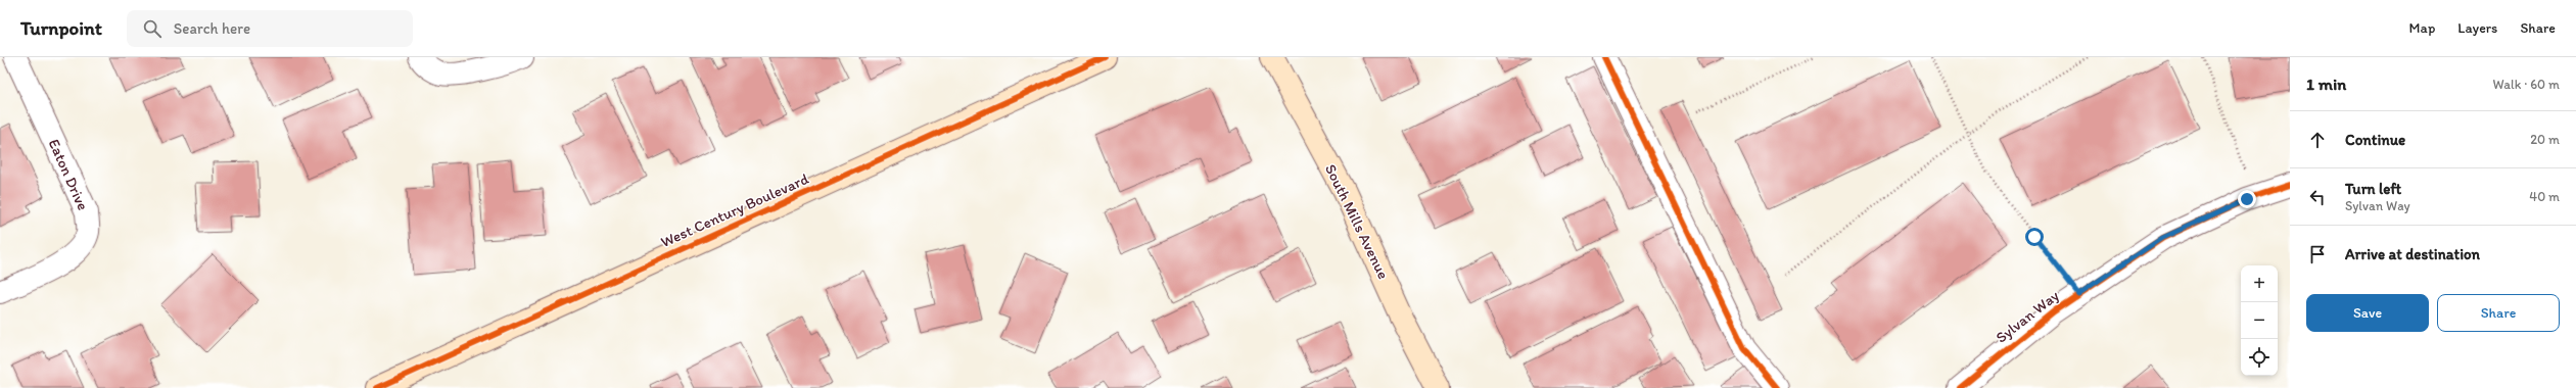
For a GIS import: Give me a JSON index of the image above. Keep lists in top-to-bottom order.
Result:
{
  "streets": {
    "street": [
      "Eaton Drive",
      "West Century Boulevard",
      "South Mills Avenue",
      "Sylvan Way"
    ]
  },
  "page": {
    "header": "Turnpoint",
    "search": "Search here",
    "nav": ["Map", "Layers", "Share"],
    "heading": ["1 min", "Walk · 60 m"],
    "list": [
      ["Continue", "20 m"],
      ["Turn left", "Sylvan Way", "40 m"],
      "Arrive at destination"
    ],
    "map_buttons": ["+", "−"],
    "buttons": ["Save", "Share"]
  }
}
